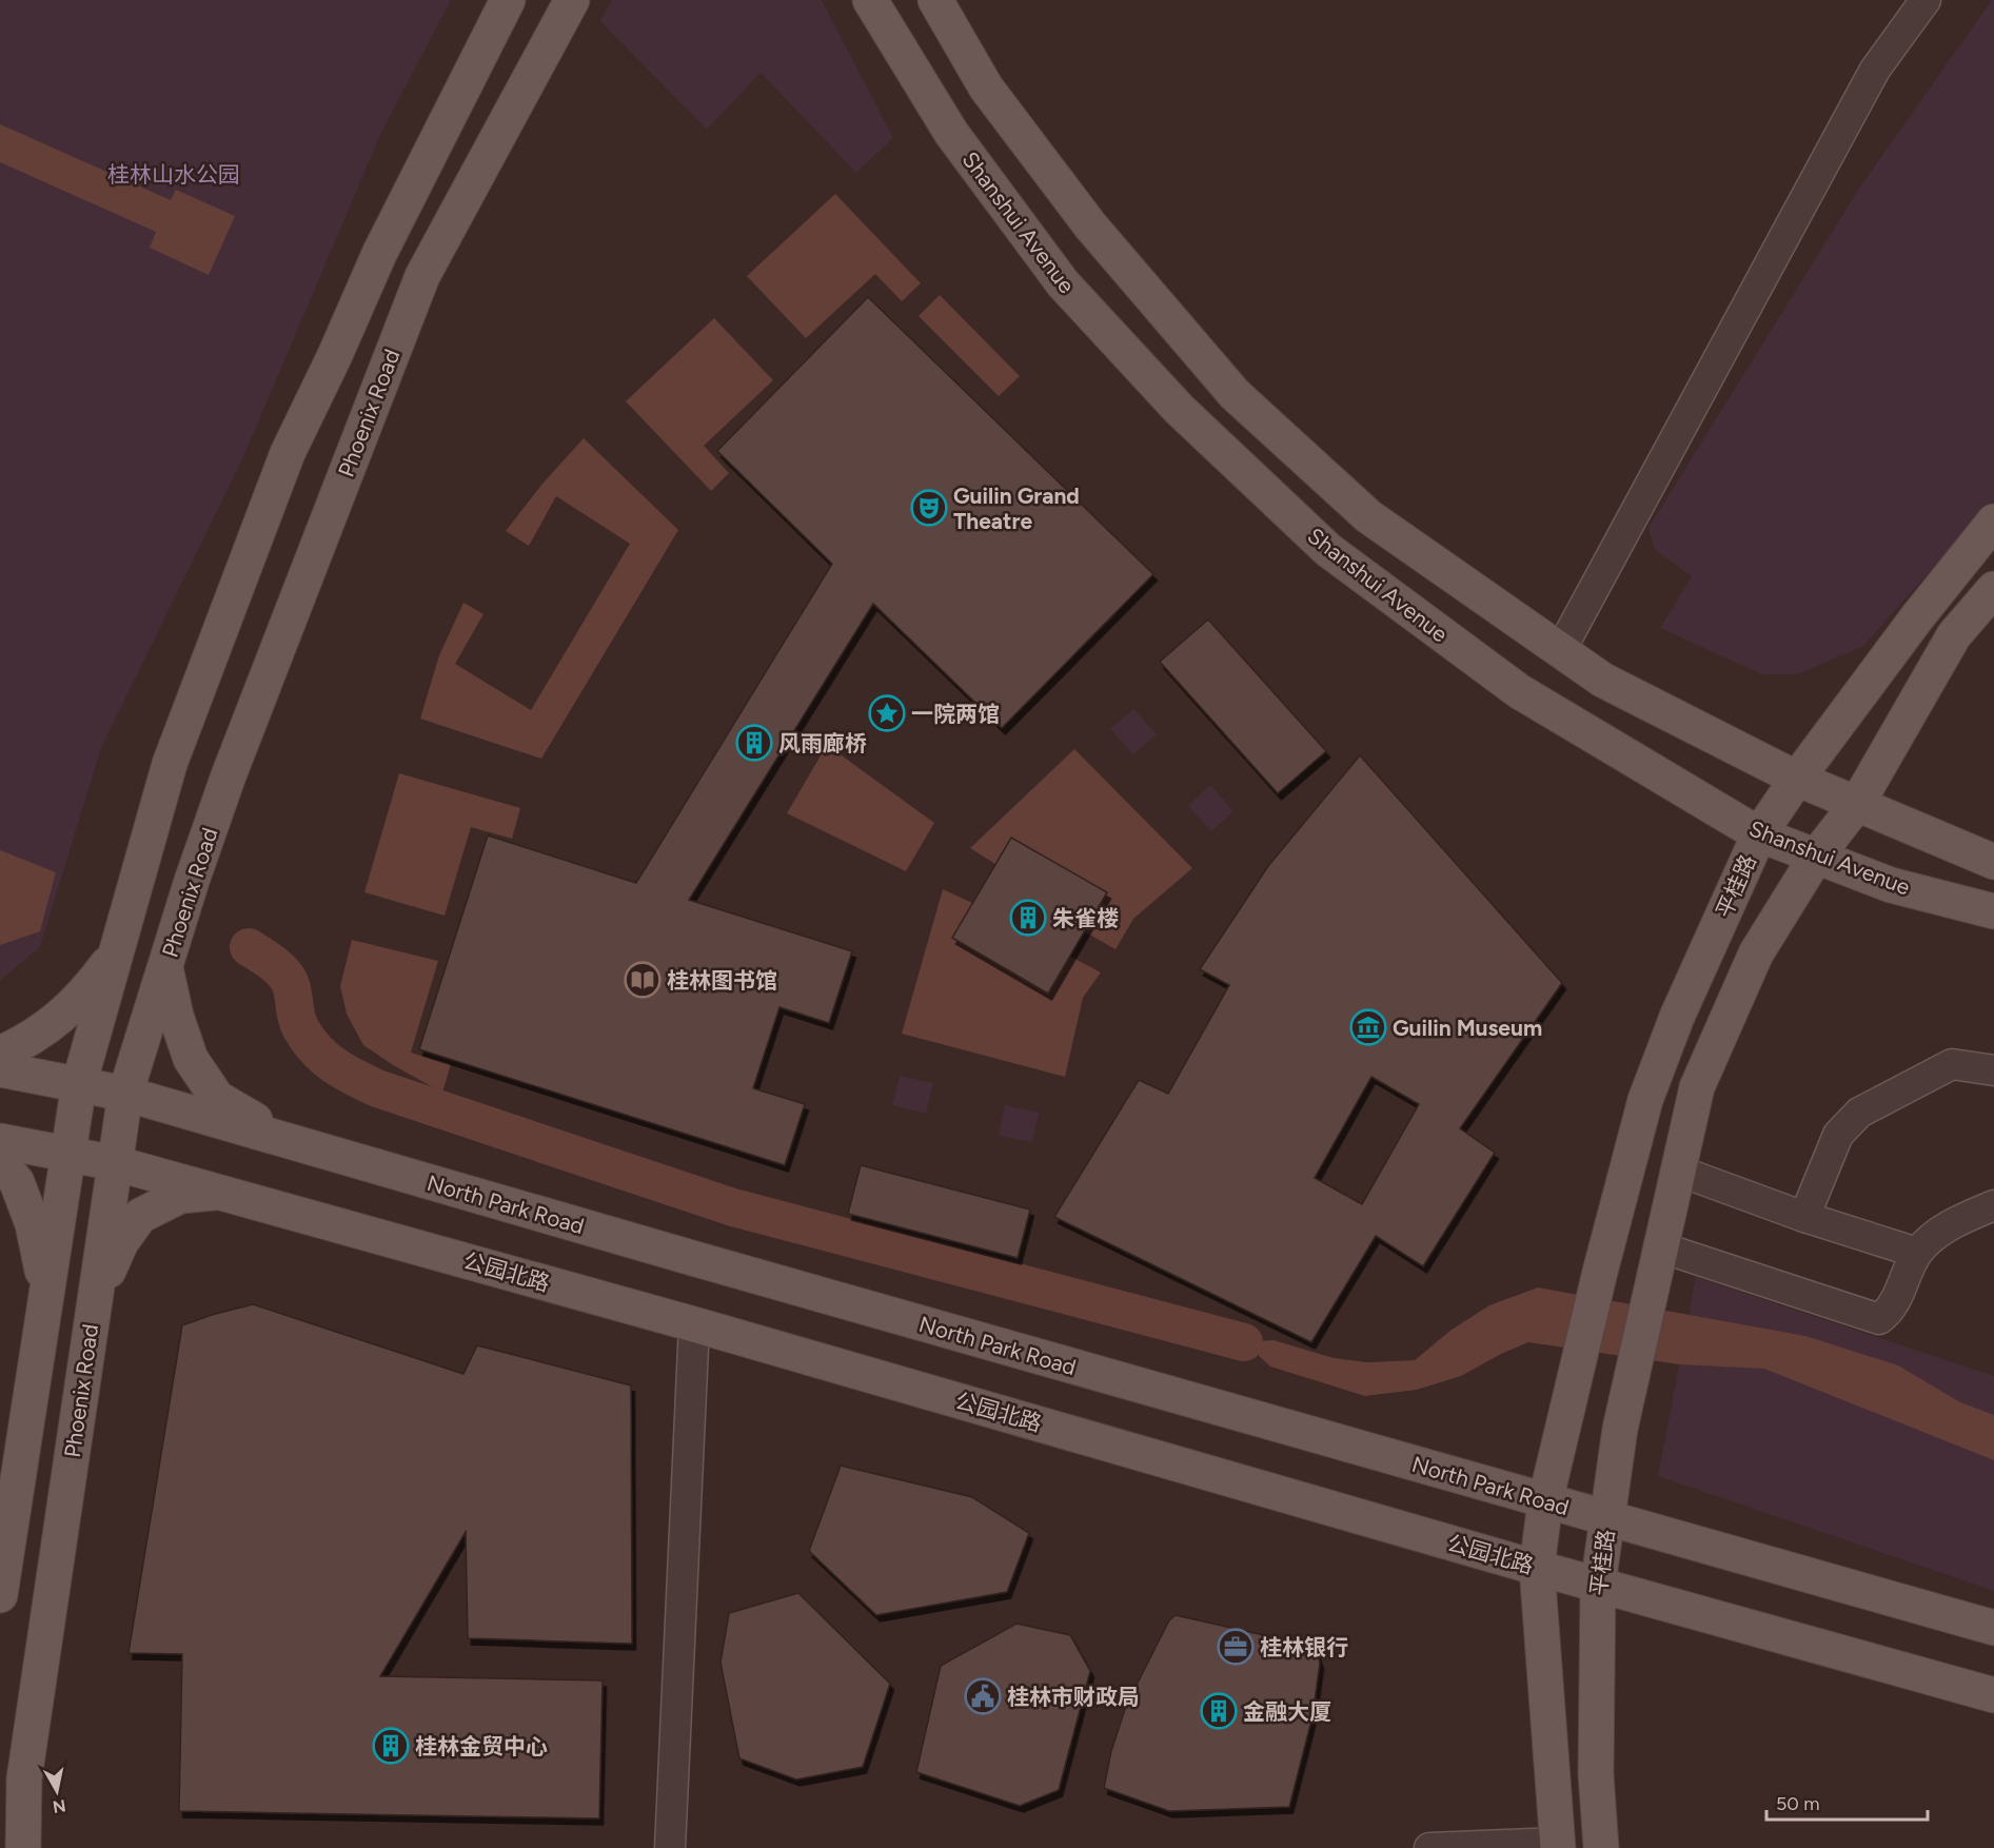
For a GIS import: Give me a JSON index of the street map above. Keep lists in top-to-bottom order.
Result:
{
  "streets": {
    "main road": [
      "Shanshui Avenue",
      "Phoenix Road",
      "平桂路",
      "North Park Road",
      "公园北路"
    ]
  },
  "crossings": [
    ["Shanshui Avenue", "平桂路"],
    ["Phoenix Road", "North Park Road"],
    ["Phoenix Road", "公园北路"],
    ["平桂路", "North Park Road"],
    ["平桂路", "公园北路"]
  ],
  "parks": ["桂林山水公园"],
  "places": {
    "theatre": ["Guilin Grand Theatre"],
    "place": ["一院两馆"],
    "building": [
      "风雨廊桥",
      "朱雀楼",
      "金融大厦",
      "桂林金贸中心"
    ],
    "library": ["桂林图书馆"],
    "museum": ["Guilin Museum"],
    "office": ["桂林银行"],
    "public building": ["桂林市财政局"]
  },
  "scale_bar": "50 m",
  "north": "bottom"
}
